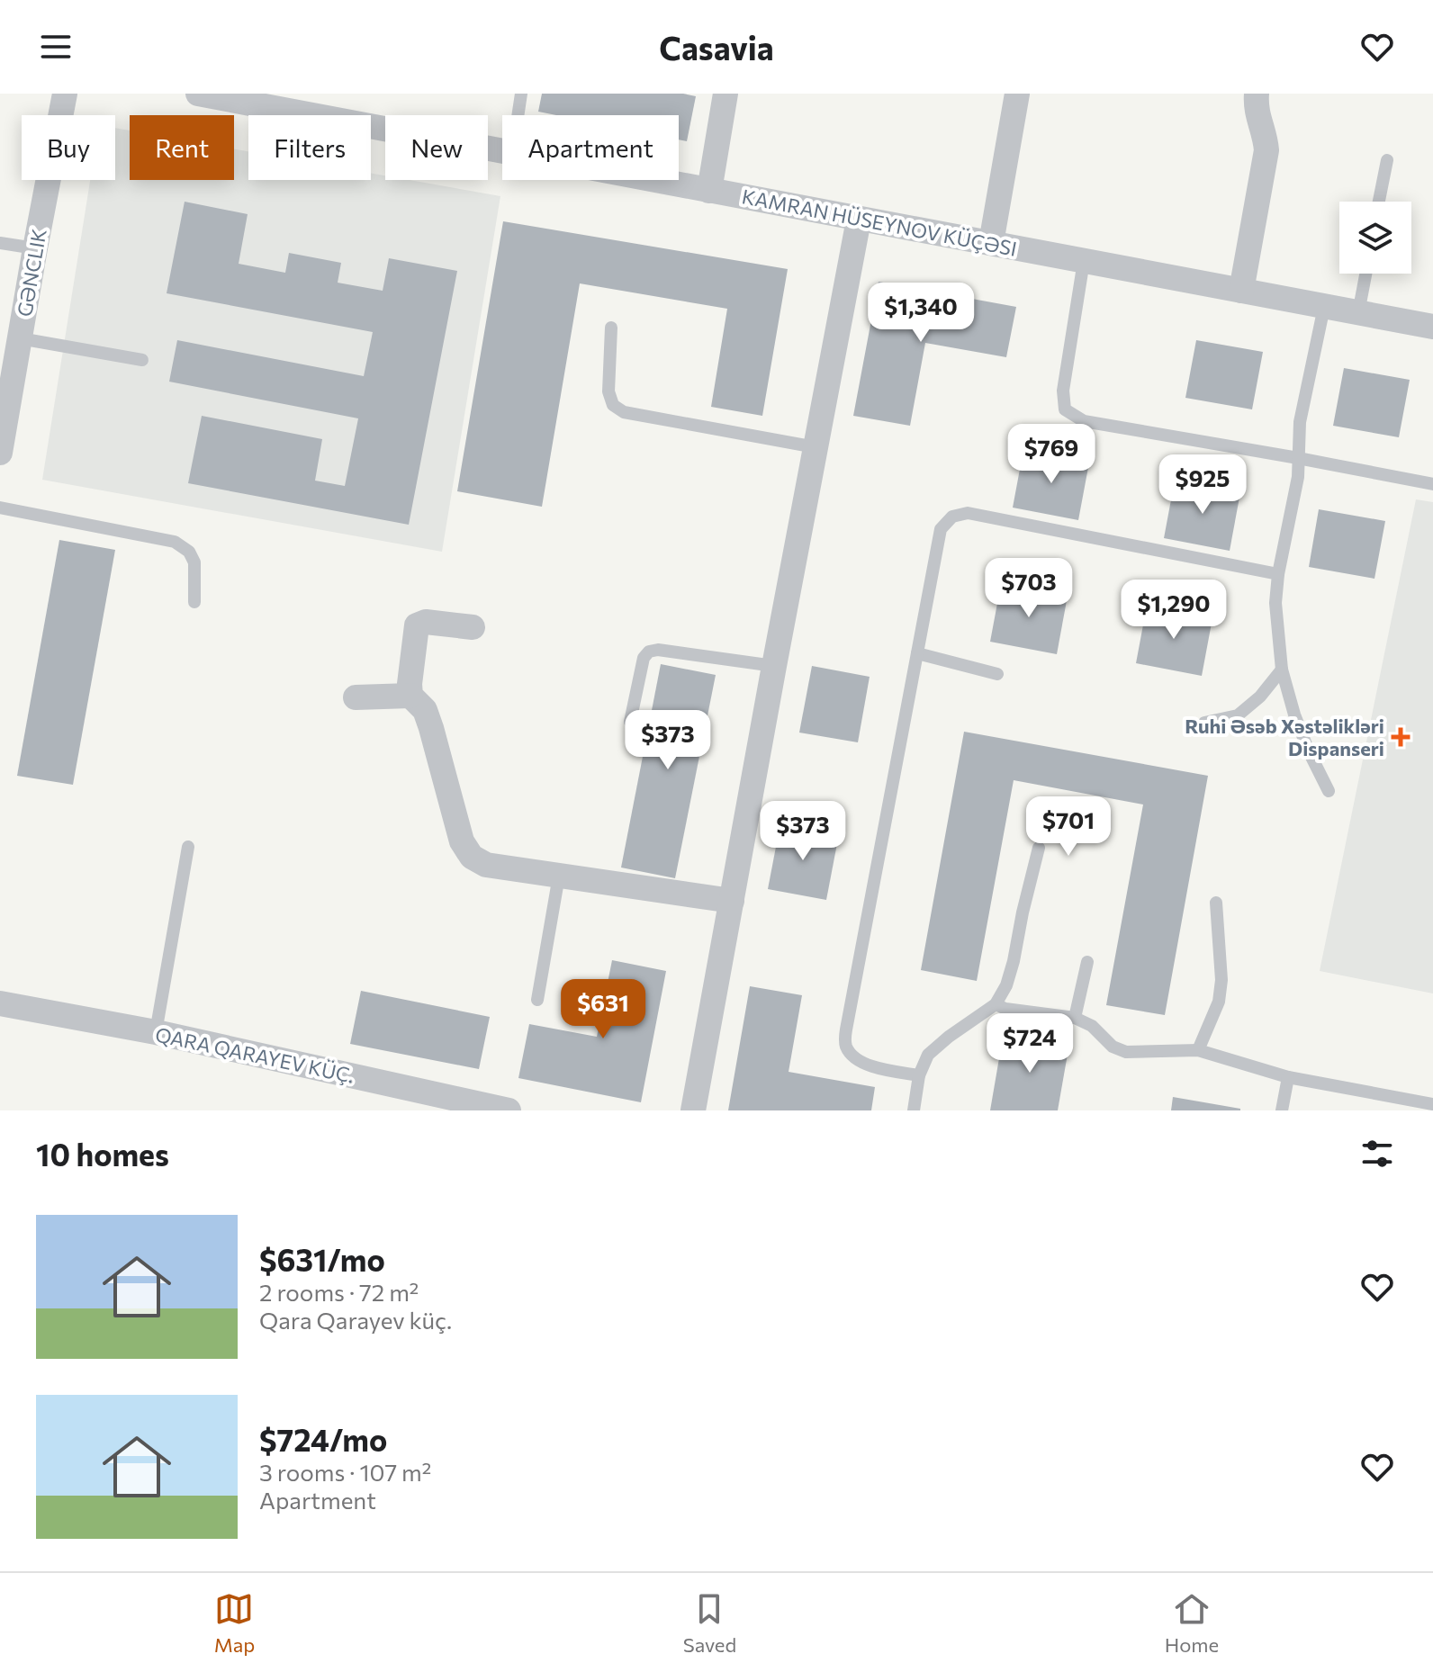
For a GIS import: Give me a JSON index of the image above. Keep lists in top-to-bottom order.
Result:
{
  "streets": {
    "street": ["KAMRAN HÜSEYNOV KÜÇƏSI", "GƏNCLIK", "QARA QARAYEV KÜÇ."]
  },
  "places": {
    "health": ["Ruhi Əsəb Xəstəlikləri Dispanseri"]
  },
  "page": {
    "header": "Casavia",
    "chip": [
      "Buy",
      "Rent",
      "Filters",
      "New",
      "Apartment"
    ],
    "price": [
      "$1,340",
      "$769",
      "$925",
      "$703",
      "$1,290",
      "$373",
      "$701",
      "$373",
      "$631",
      "$724"
    ],
    "heading": "10 homes",
    "list": [
      {
        "name": "$631/mo",
        "note": "2 rooms · 72 m² · Qara Qarayev küç."
      },
      {
        "name": "$724/mo",
        "note": "3 rooms · 107 m² · Apartment"
      }
    ],
    "tabs": ["Map", "Saved", "Home"]
  }
}
